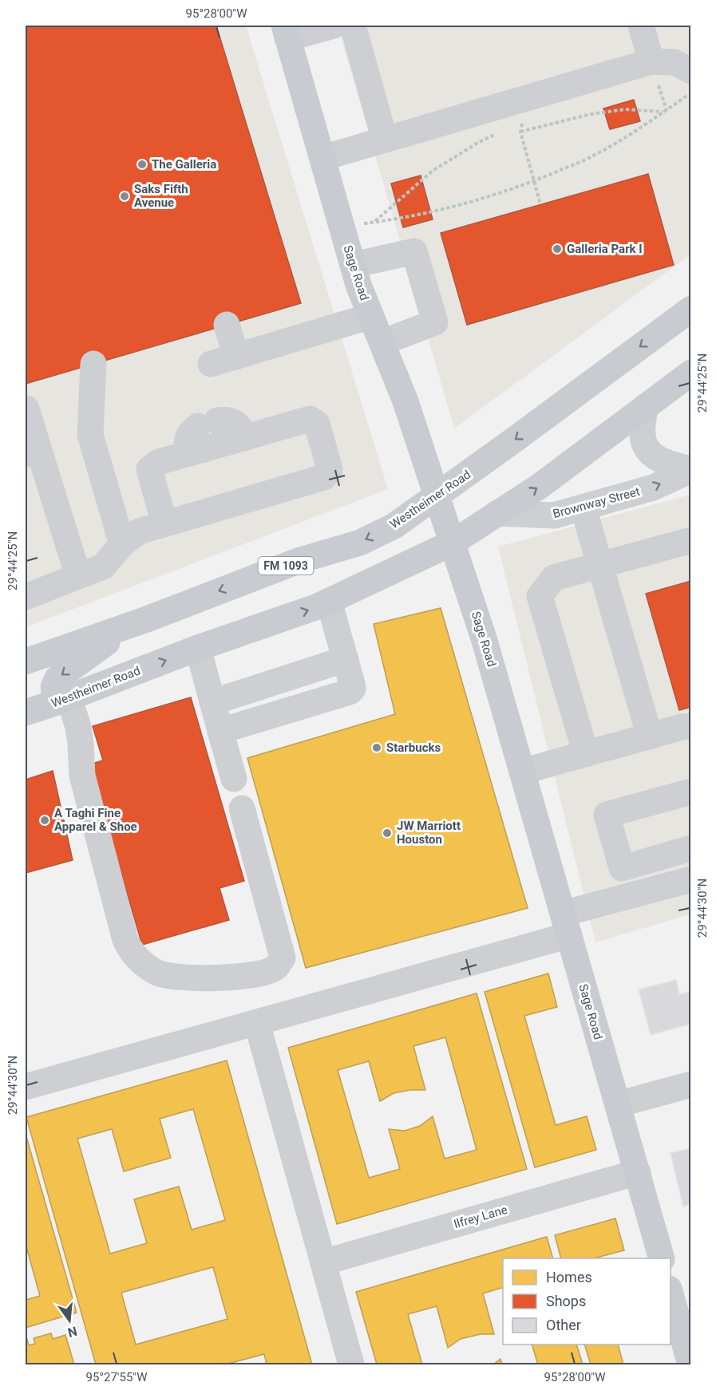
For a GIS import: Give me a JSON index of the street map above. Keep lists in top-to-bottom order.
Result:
{
  "streets": {
    "main road": ["Sage Road", "Westheimer Road", "FM 1093"],
    "street": ["Brownway Street", "Ilfrey Lane"]
  },
  "crossings": [
    ["Sage Road", "Westheimer Road"],
    ["Sage Road", "Ilfrey Lane"],
    ["Westheimer Road", "Brownway Street"]
  ],
  "places": [
    "The Galleria",
    "Saks Fifth Avenue",
    "Galleria Park I",
    "Starbucks",
    "A Taghi Fine Apparel & Shoe",
    "JW Marriott Houston"
  ],
  "legend": ["Homes", "Shops", "Other"],
  "north": "bottom",
  "coordinates": [
    "95°28'00\"W",
    "29°44'25\"N",
    "29°44'30\"N",
    "95°27'55\"W"
  ]
}
